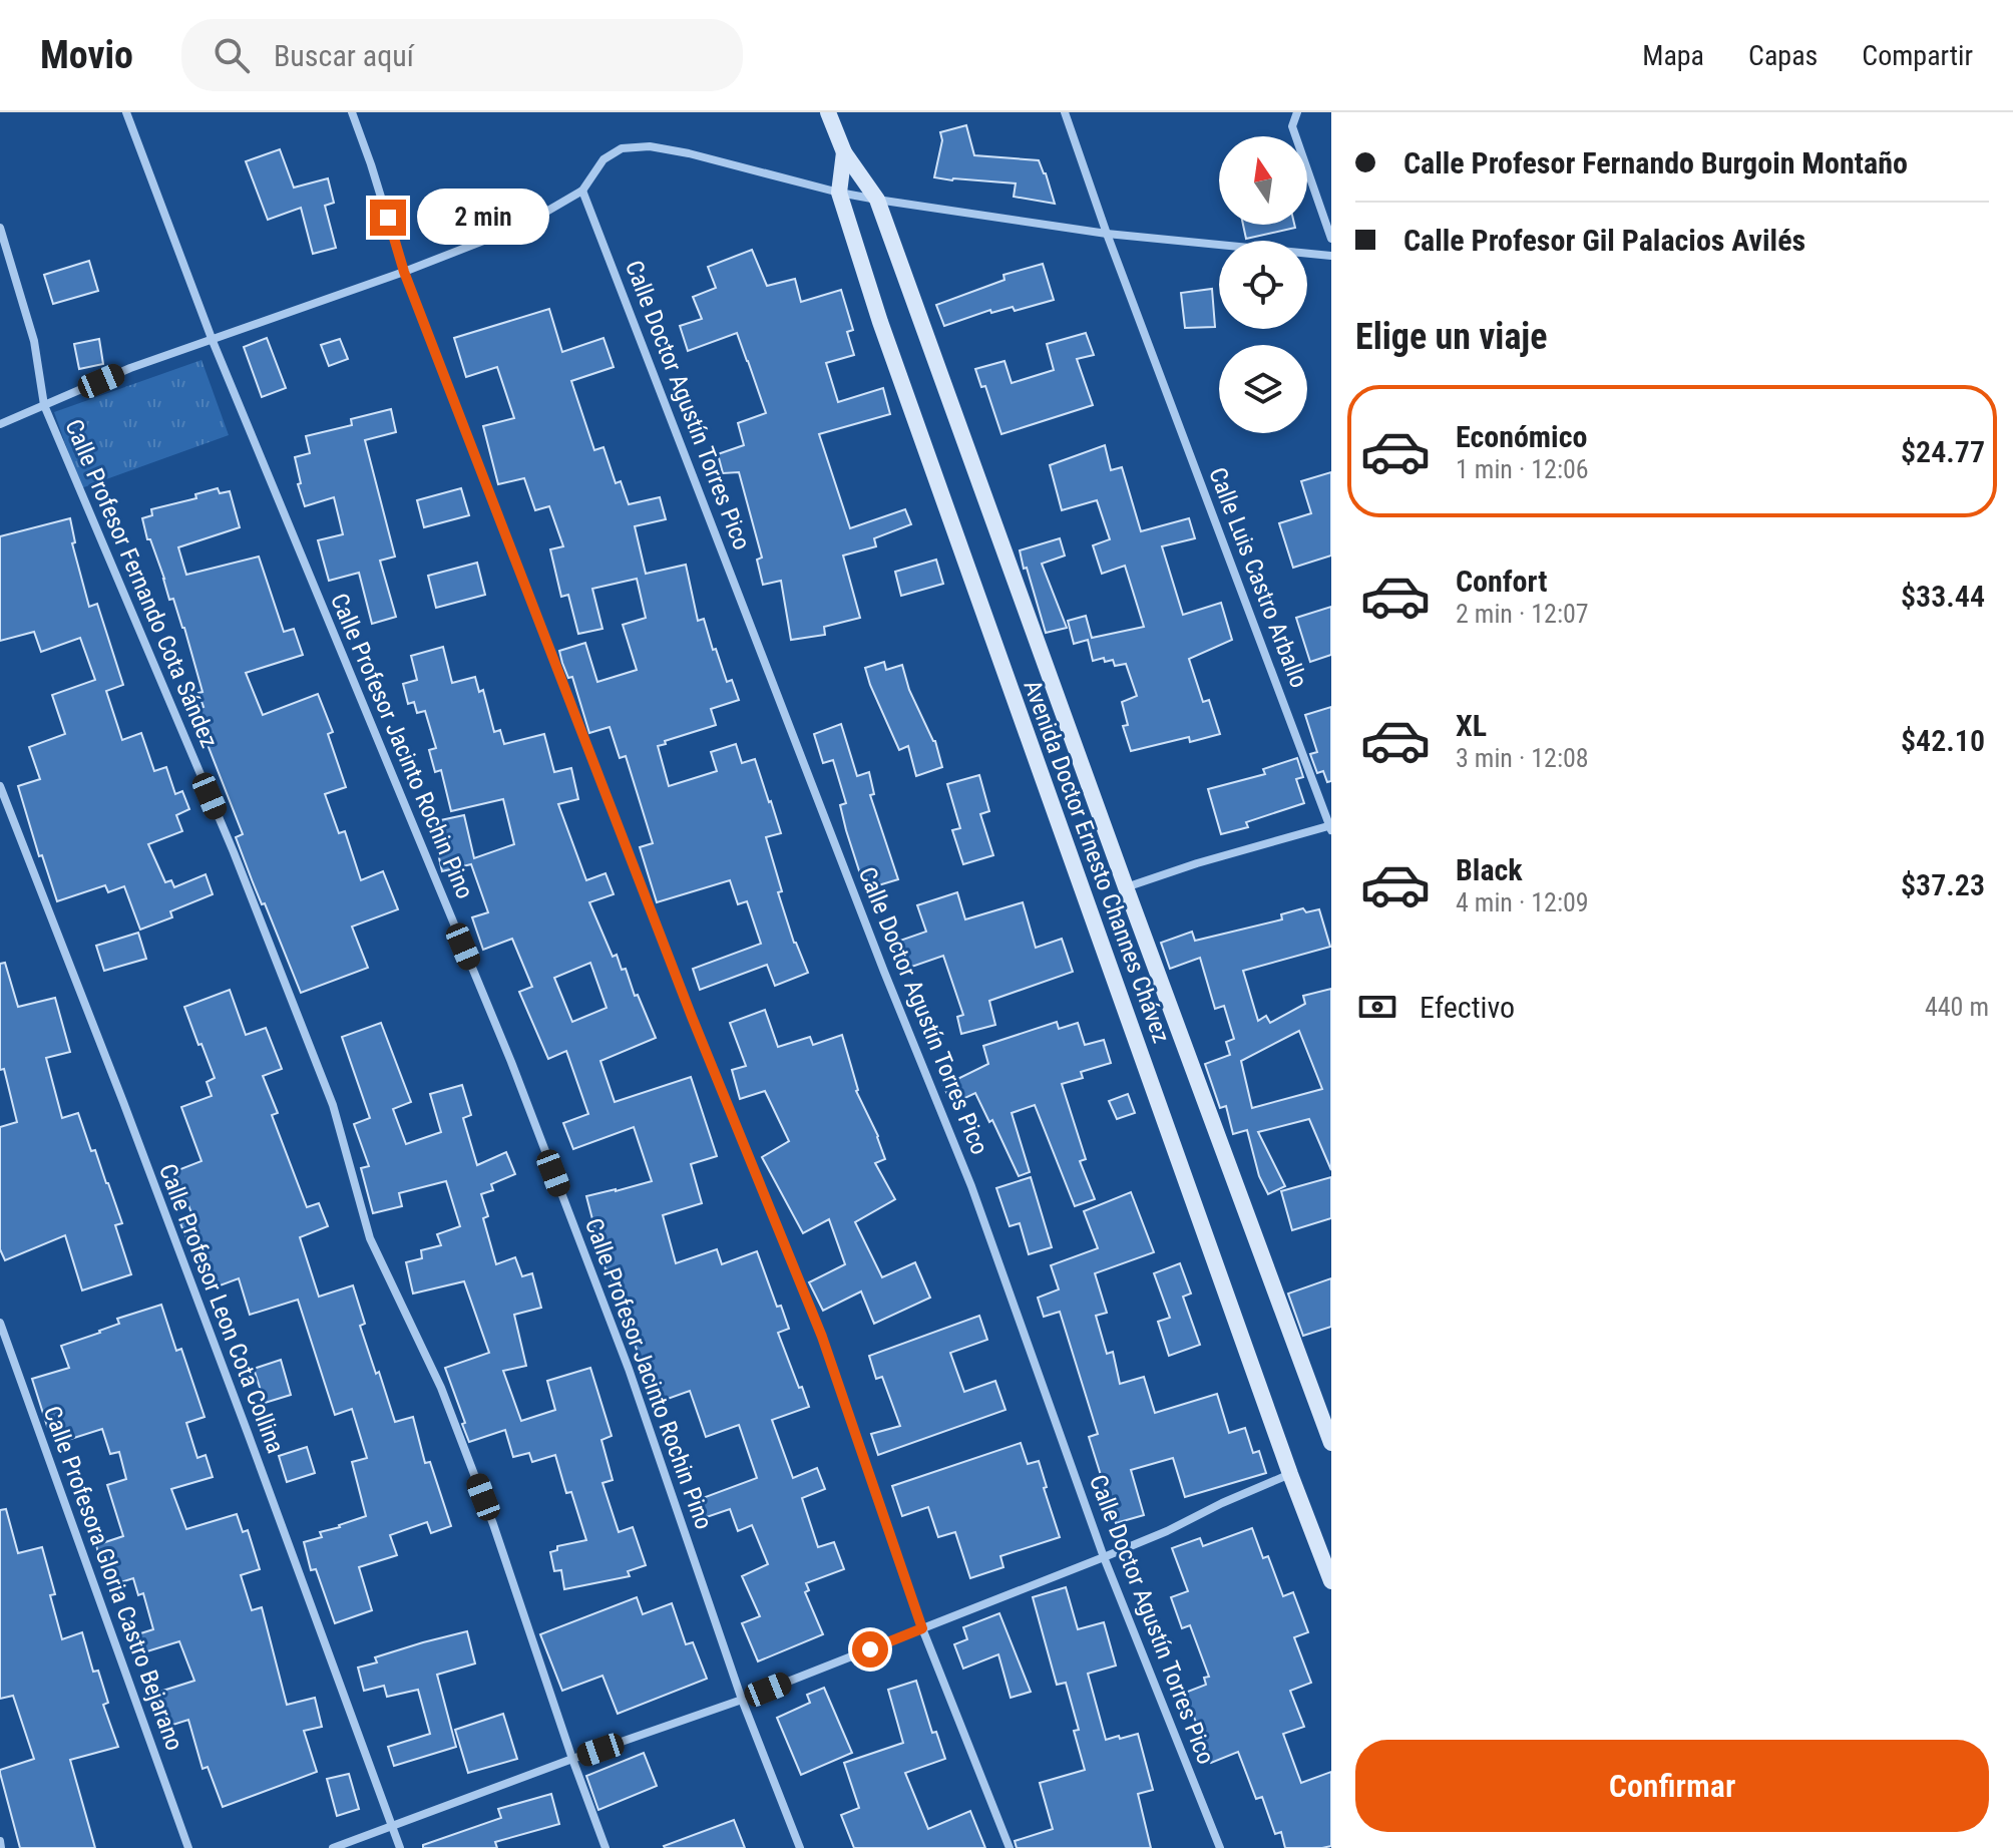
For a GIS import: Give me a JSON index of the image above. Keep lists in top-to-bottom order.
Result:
{
  "streets": {
    "street": [
      "Calle Doctor Agustín Torres Pico",
      "Calle Luis Castro Arballo",
      "Calle Profesor Fernando Cota Sández",
      "Calle Profesor Jacinto Rochin Pino",
      "Avenida Doctor Ernesto Channes Chávez",
      "Calle Profesor Leon Cota Collina",
      "Calle Profesora Gloria Castro Bejarano"
    ]
  },
  "north": "top",
  "page": {
    "header": "Movio",
    "search": "Buscar aquí",
    "nav": ["Mapa", "Capas", "Compartir"],
    "banner": ["Calle Profesor Fernando Burgoin Montaño", "Calle Profesor Gil Palacios Avilés"],
    "bubble": "2 min",
    "heading": "Elige un viaje",
    "list": [
      {
        "name": "Económico",
        "note": "1 min · 12:06",
        "value": "$24.77"
      },
      {
        "name": "Confort",
        "note": "2 min · 12:07",
        "value": "$33.44"
      },
      {
        "name": "XL",
        "note": "3 min · 12:08",
        "value": "$42.10"
      },
      {
        "name": "Black",
        "note": "4 min · 12:09",
        "value": "$37.23"
      }
    ],
    "pay": ["Efectivo", "440 m"],
    "buttons": "Confirmar"
  }
}
